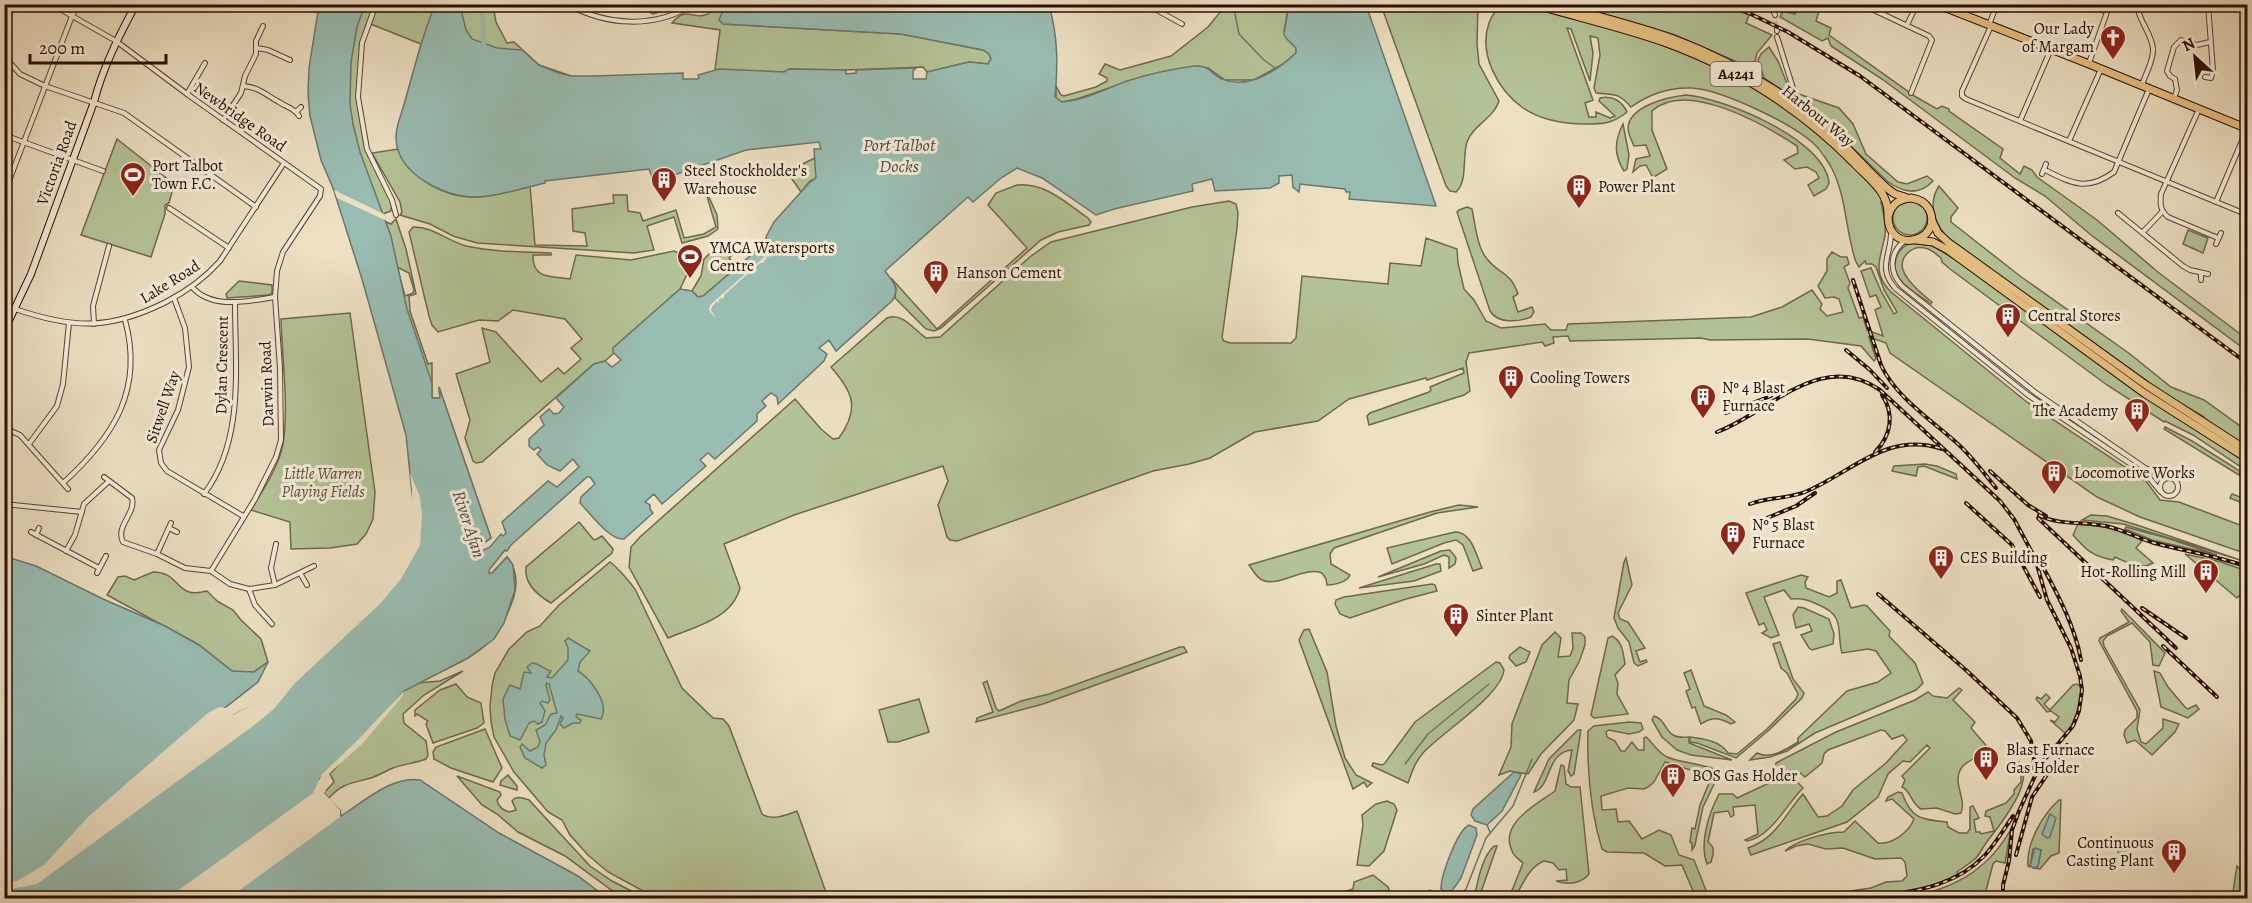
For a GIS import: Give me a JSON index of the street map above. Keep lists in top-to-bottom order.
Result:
{
  "streets": {
    "main road": ["A4241", "Harbour Way"],
    "street": [
      "Newbridge Road",
      "Victoria Road",
      "Lake Road",
      "Dylan Crescent",
      "Darwin Road",
      "Sitwell Way"
    ]
  },
  "crossings": [
    ["A4241", "Harbour Way"],
    ["Newbridge Road", "Victoria Road"],
    ["Newbridge Road", "Lake Road"],
    ["Newbridge Road", "Darwin Road"],
    ["Victoria Road", "Lake Road"],
    ["Lake Road", "Sitwell Way"],
    ["Dylan Crescent", "Sitwell Way"],
    ["Darwin Road", "Sitwell Way"]
  ],
  "water": ["Port Talbot Docks", "River Afan"],
  "parks": ["Little Warren Playing Fields"],
  "places": {
    "church": ["Our Lady of Margam"],
    "sports": ["Port Talbot Town F.C.", "YMCA Watersports Centre"],
    "building": [
      "Steel Stockholder's Warehouse",
      "Power Plant",
      "Hanson Cement",
      "Central Stores",
      "Cooling Towers",
      "Nº 4 Blast Furnace",
      "The Academy",
      "Locomotive Works",
      "Nº 5 Blast Furnace",
      "CES Building",
      "Hot-Rolling Mill",
      "Sinter Plant",
      "Blast Furnace Gas Holder",
      "BOS Gas Holder",
      "Continuous Casting Plant"
    ]
  },
  "scale_bar": "200 m",
  "north": "top left"
}
